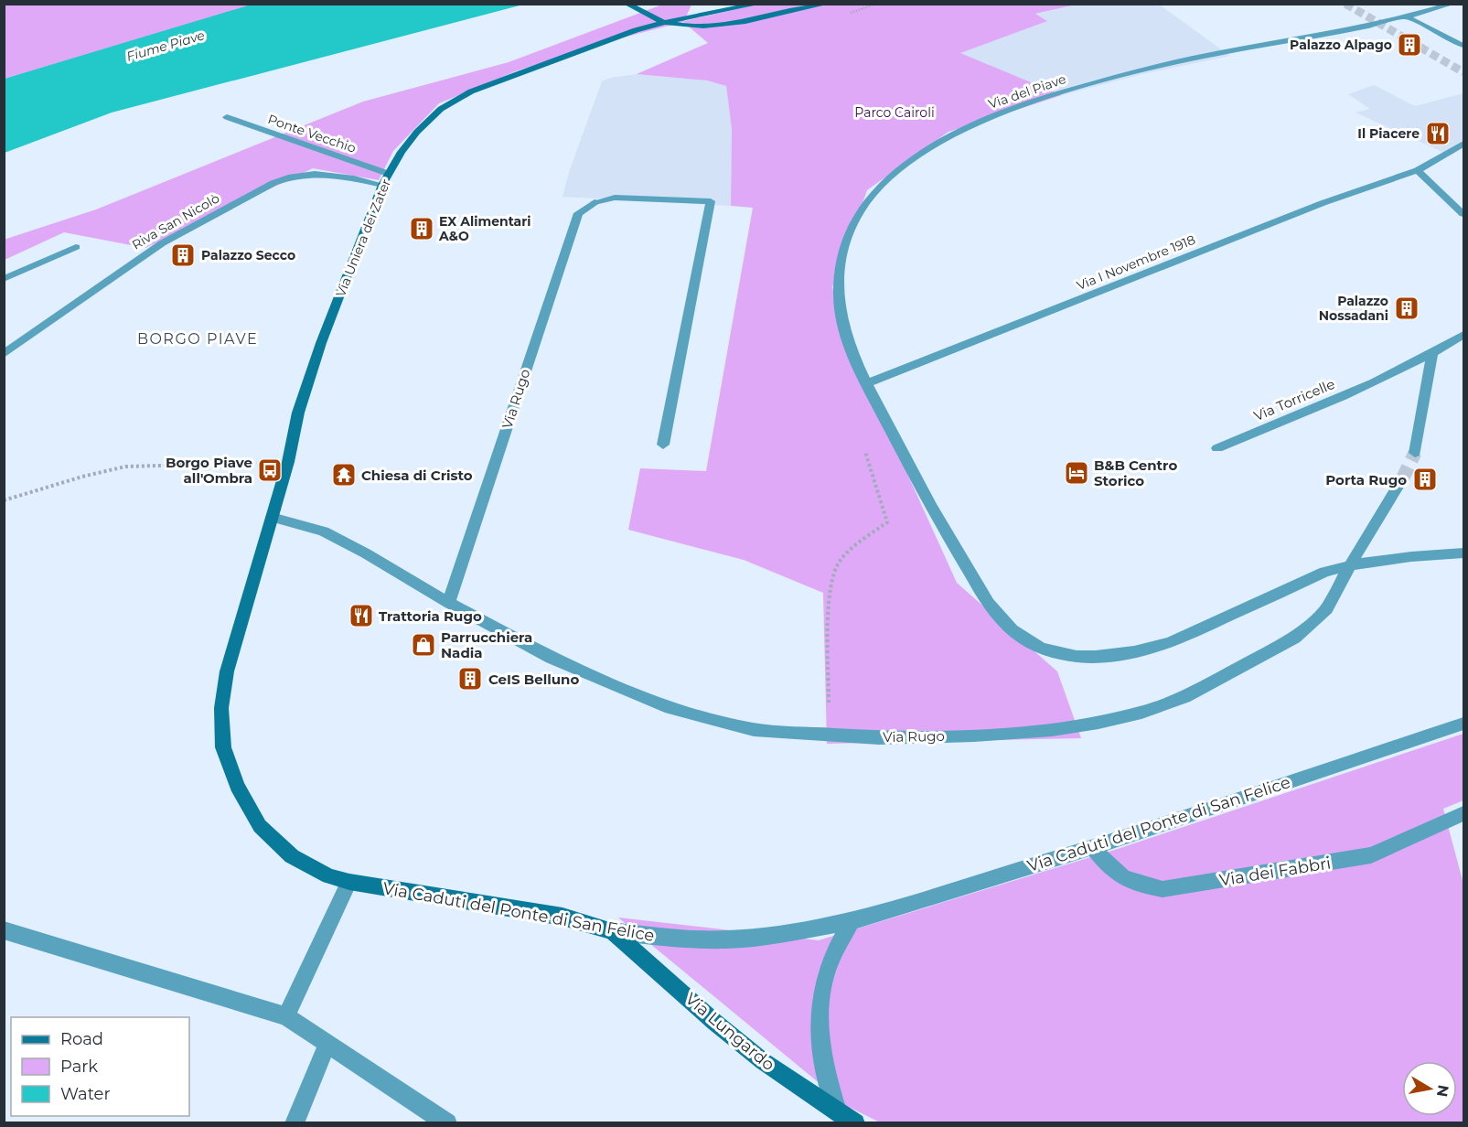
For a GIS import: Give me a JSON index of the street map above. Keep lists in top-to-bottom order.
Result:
{
  "streets": {
    "street": [
      "Via del Piave",
      "Ponte Vecchio",
      "Riva San Nicolò",
      "Via Uniera dei Zater",
      "Via I Novembre 1918",
      "Via Rugo",
      "Via Torricelle",
      "Via Caduti del Ponte di San Felice",
      "Via dei Fabbri",
      "Via Lungardo"
    ]
  },
  "crossings": [
    ["Via del Piave", "Via I Novembre 1918"],
    ["Ponte Vecchio", "Via Uniera dei Zater"],
    ["Riva San Nicolò", "Via Uniera dei Zater"],
    ["Via Uniera dei Zater", "Via Rugo"],
    ["Via Uniera dei Zater", "Via Caduti del Ponte di San Felice"],
    ["Via Rugo", "Via Caduti del Ponte di San Felice"],
    ["Via Caduti del Ponte di San Felice", "Via dei Fabbri"],
    ["Via Caduti del Ponte di San Felice", "Via Lungardo"]
  ],
  "districts": ["BORGO PIAVE"],
  "water": ["Fiume Piave"],
  "parks": ["Parco Cairoli"],
  "places": {
    "building": [
      "Palazzo Alpago",
      "EX Alimentari A&O",
      "Palazzo Secco",
      "Palazzo Nossadani",
      "Porta Rugo",
      "CeIS Belluno"
    ],
    "restaurant": ["Il Piacere", "Trattoria Rugo"],
    "bus stop": ["Borgo Piave all'Ombra"],
    "hotel": ["B&B Centro Storico"],
    "temple": ["Chiesa di Cristo"],
    "shop": ["Parrucchiera Nadia"]
  },
  "legend": ["Road", "Park", "Water"],
  "north": "right"
}
